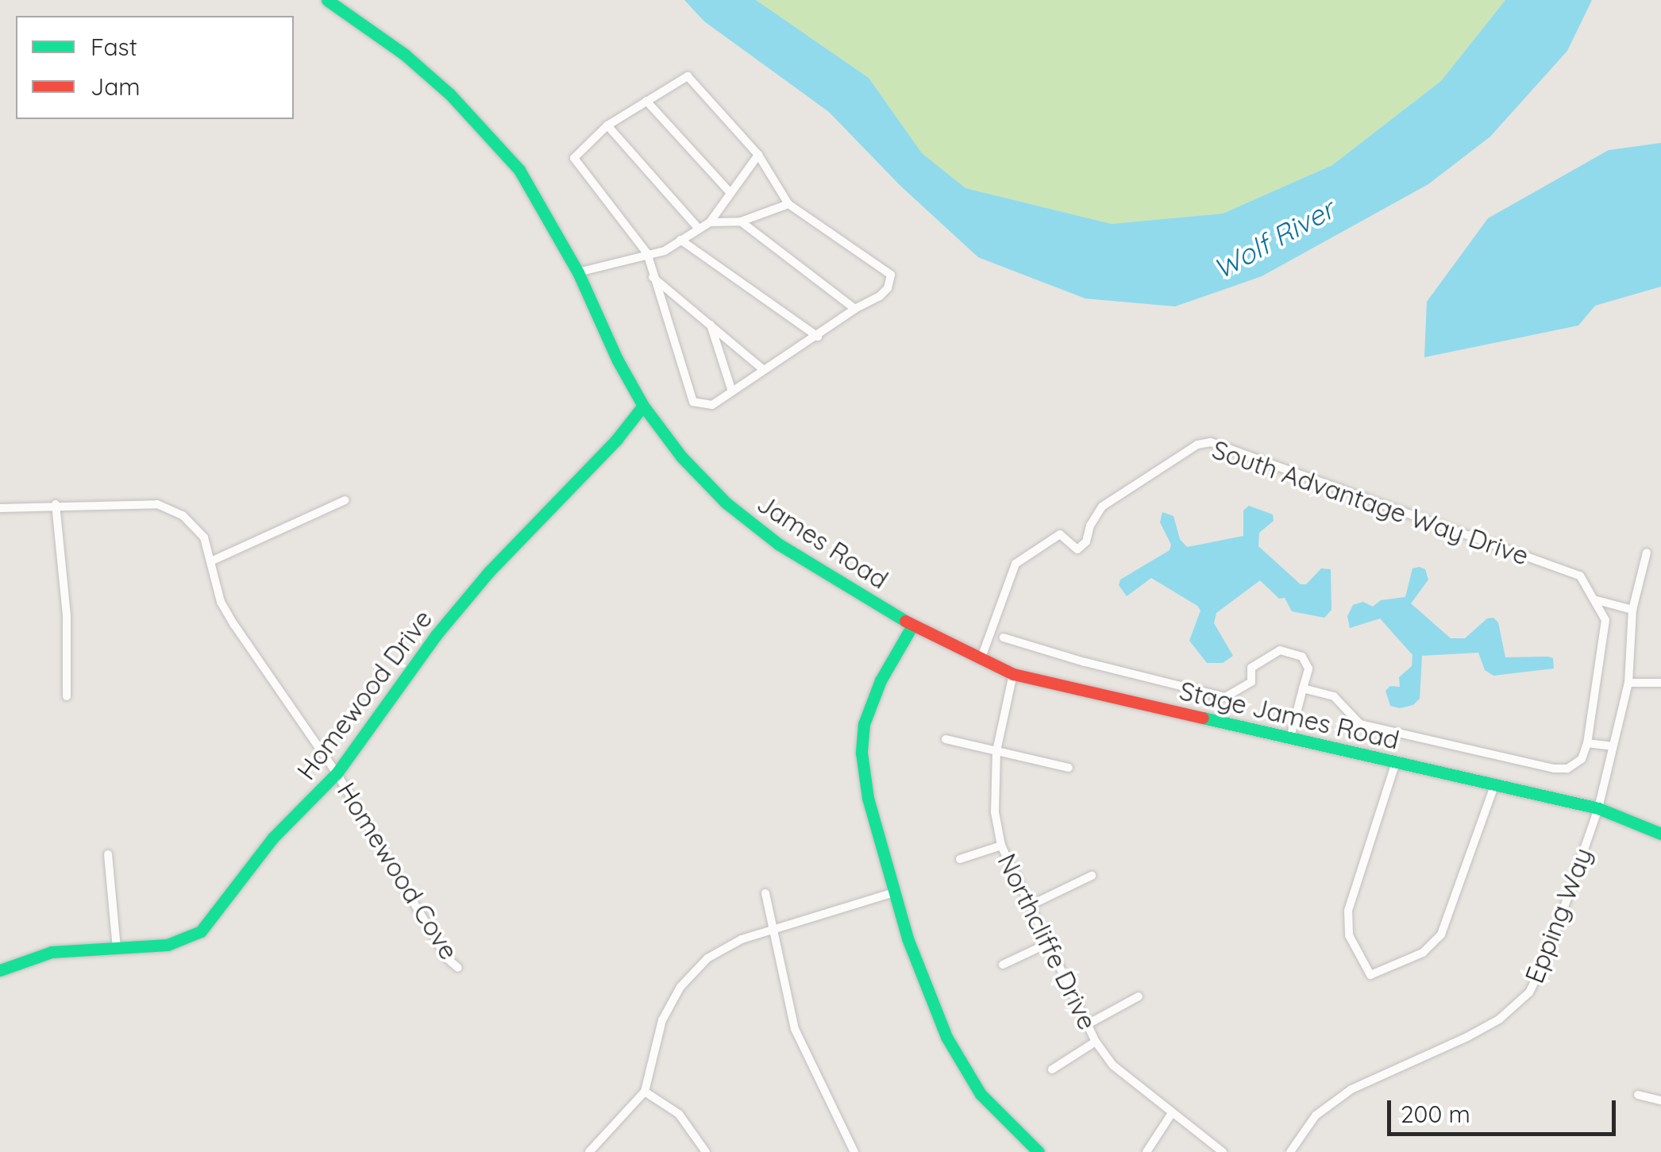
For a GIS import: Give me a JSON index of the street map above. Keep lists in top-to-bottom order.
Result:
{
  "streets": {
    "main road": ["James Road", "Homewood Drive", "Stage James Road"],
    "street": [
      "South Advantage Way Drive",
      "Homewood Cove",
      "Epping Way",
      "Northcliffe Drive"
    ]
  },
  "crossings": [
    ["South Advantage Way Drive", "Stage James Road"],
    ["James Road", "Homewood Drive"],
    ["James Road", "Stage James Road"],
    ["Homewood Drive", "Homewood Cove"],
    ["Stage James Road", "Epping Way"],
    ["Stage James Road", "Northcliffe Drive"]
  ],
  "water": ["Wolf River"],
  "legend": ["Fast", "Jam"],
  "scale_bar": "200 m"
}
